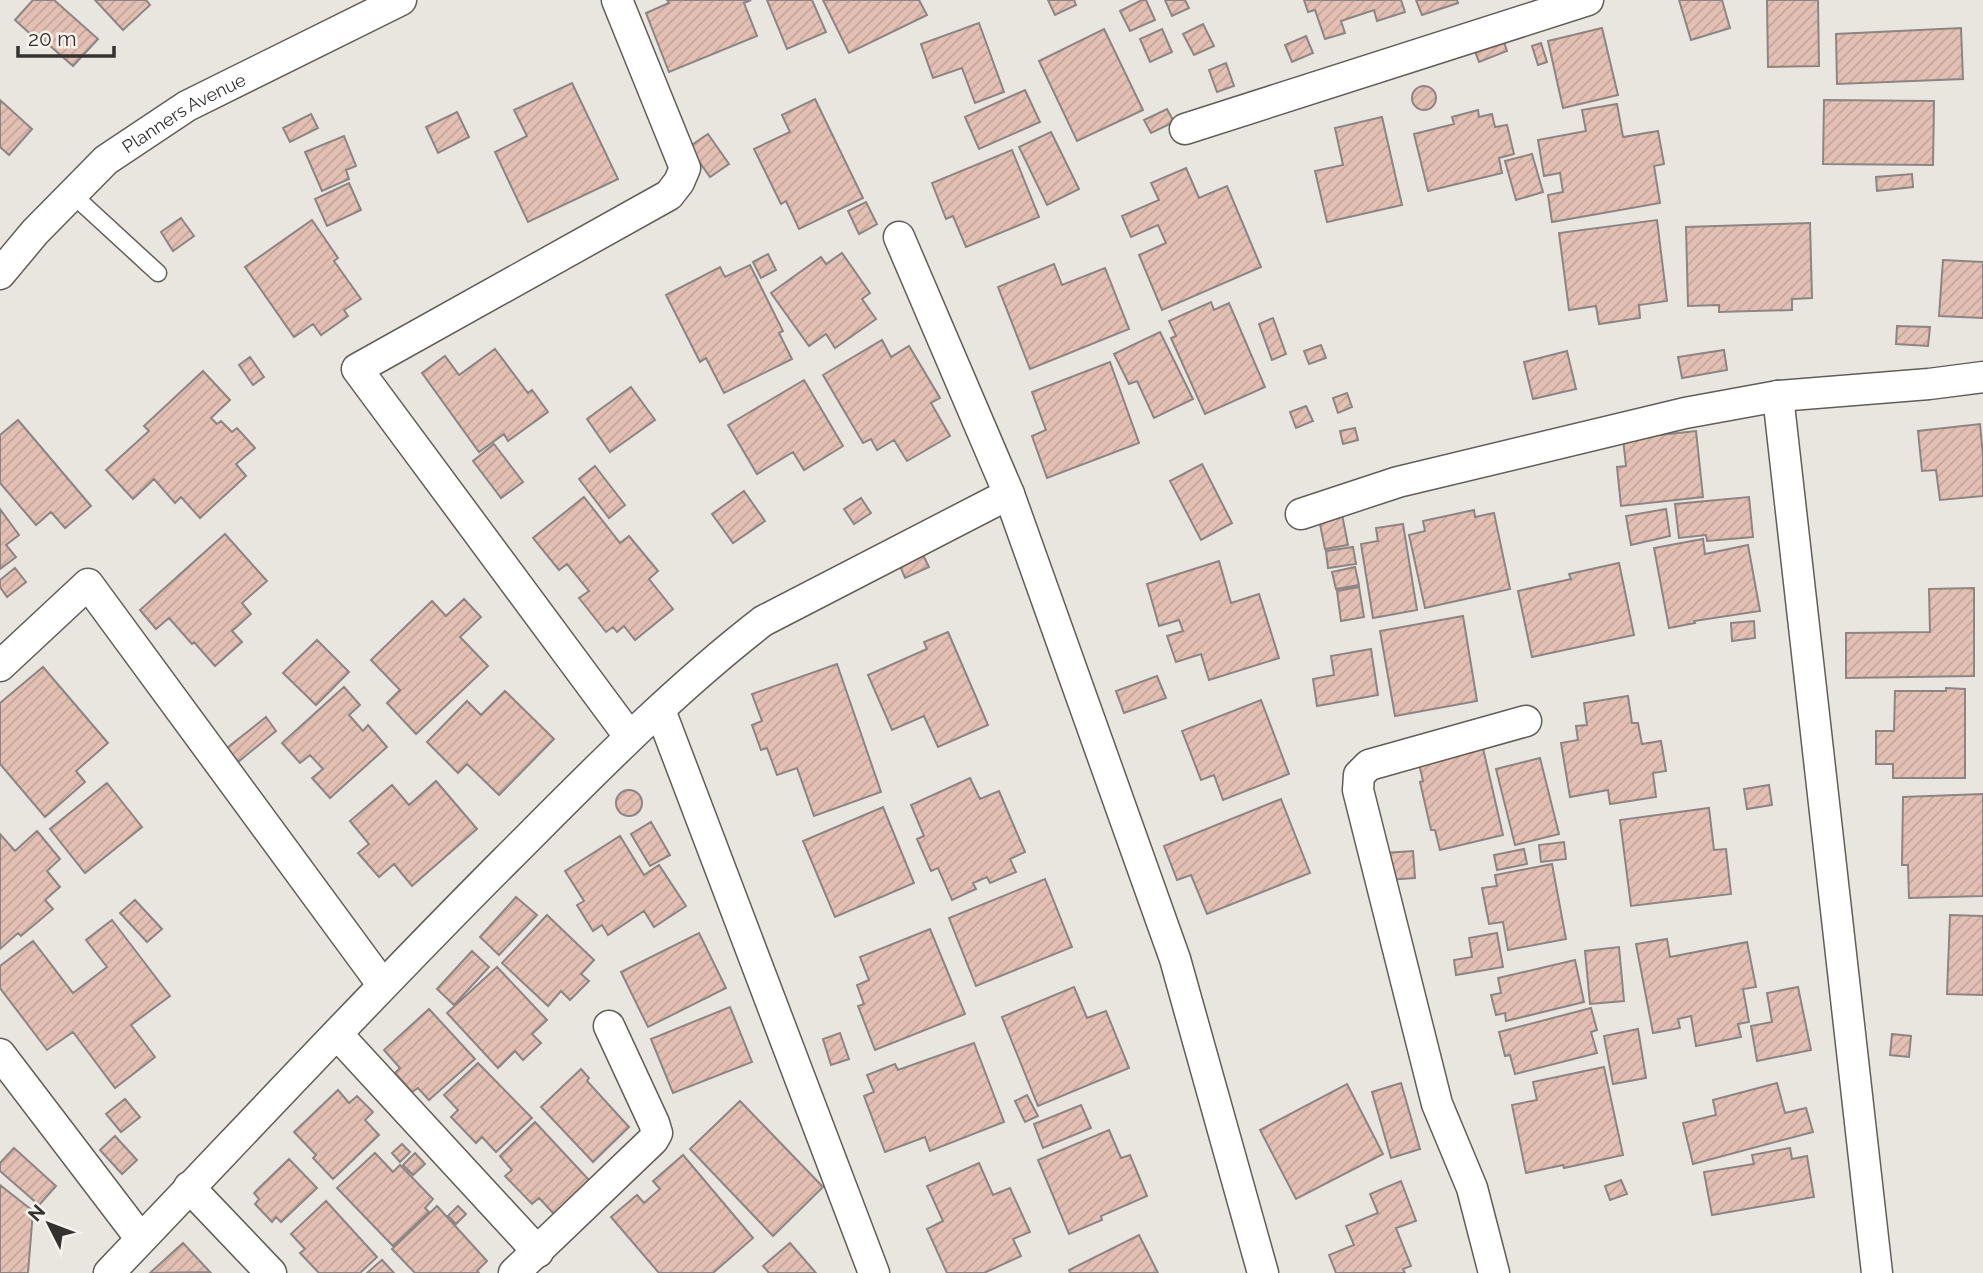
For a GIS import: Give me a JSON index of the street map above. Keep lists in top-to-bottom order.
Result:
{
  "streets": {
    "street": ["Planners Avenue"]
  },
  "scale_bar": "20 m",
  "north": "top left"
}
